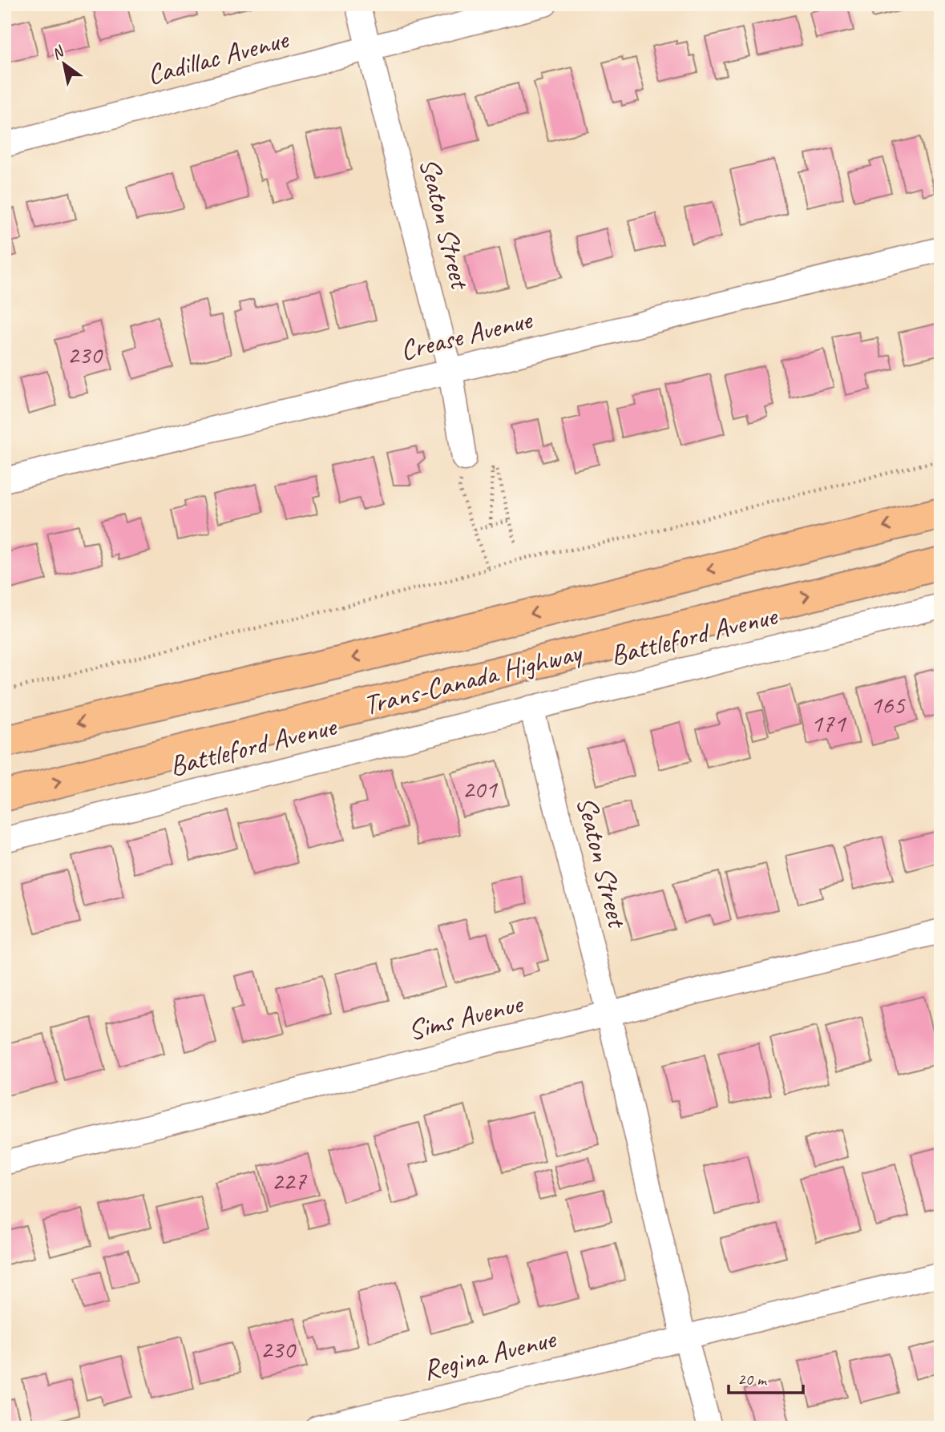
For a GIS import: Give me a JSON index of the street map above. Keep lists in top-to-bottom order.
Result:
{
  "streets": {
    "highway": ["Trans-Canada Highway"],
    "street": [
      "Cadillac Avenue",
      "Seaton Street",
      "Crease Avenue",
      "Battleford Avenue",
      "Sims Avenue",
      "Regina Avenue"
    ]
  },
  "crossings": [
    ["Cadillac Avenue", "Seaton Street"],
    ["Seaton Street", "Crease Avenue"],
    ["Seaton Street", "Battleford Avenue"],
    ["Seaton Street", "Sims Avenue"],
    ["Seaton Street", "Regina Avenue"]
  ],
  "house_numbers": [
    "230",
    "165",
    "171",
    "201",
    "227",
    "230"
  ],
  "scale_bar": "20 m",
  "north": "top left"
}
